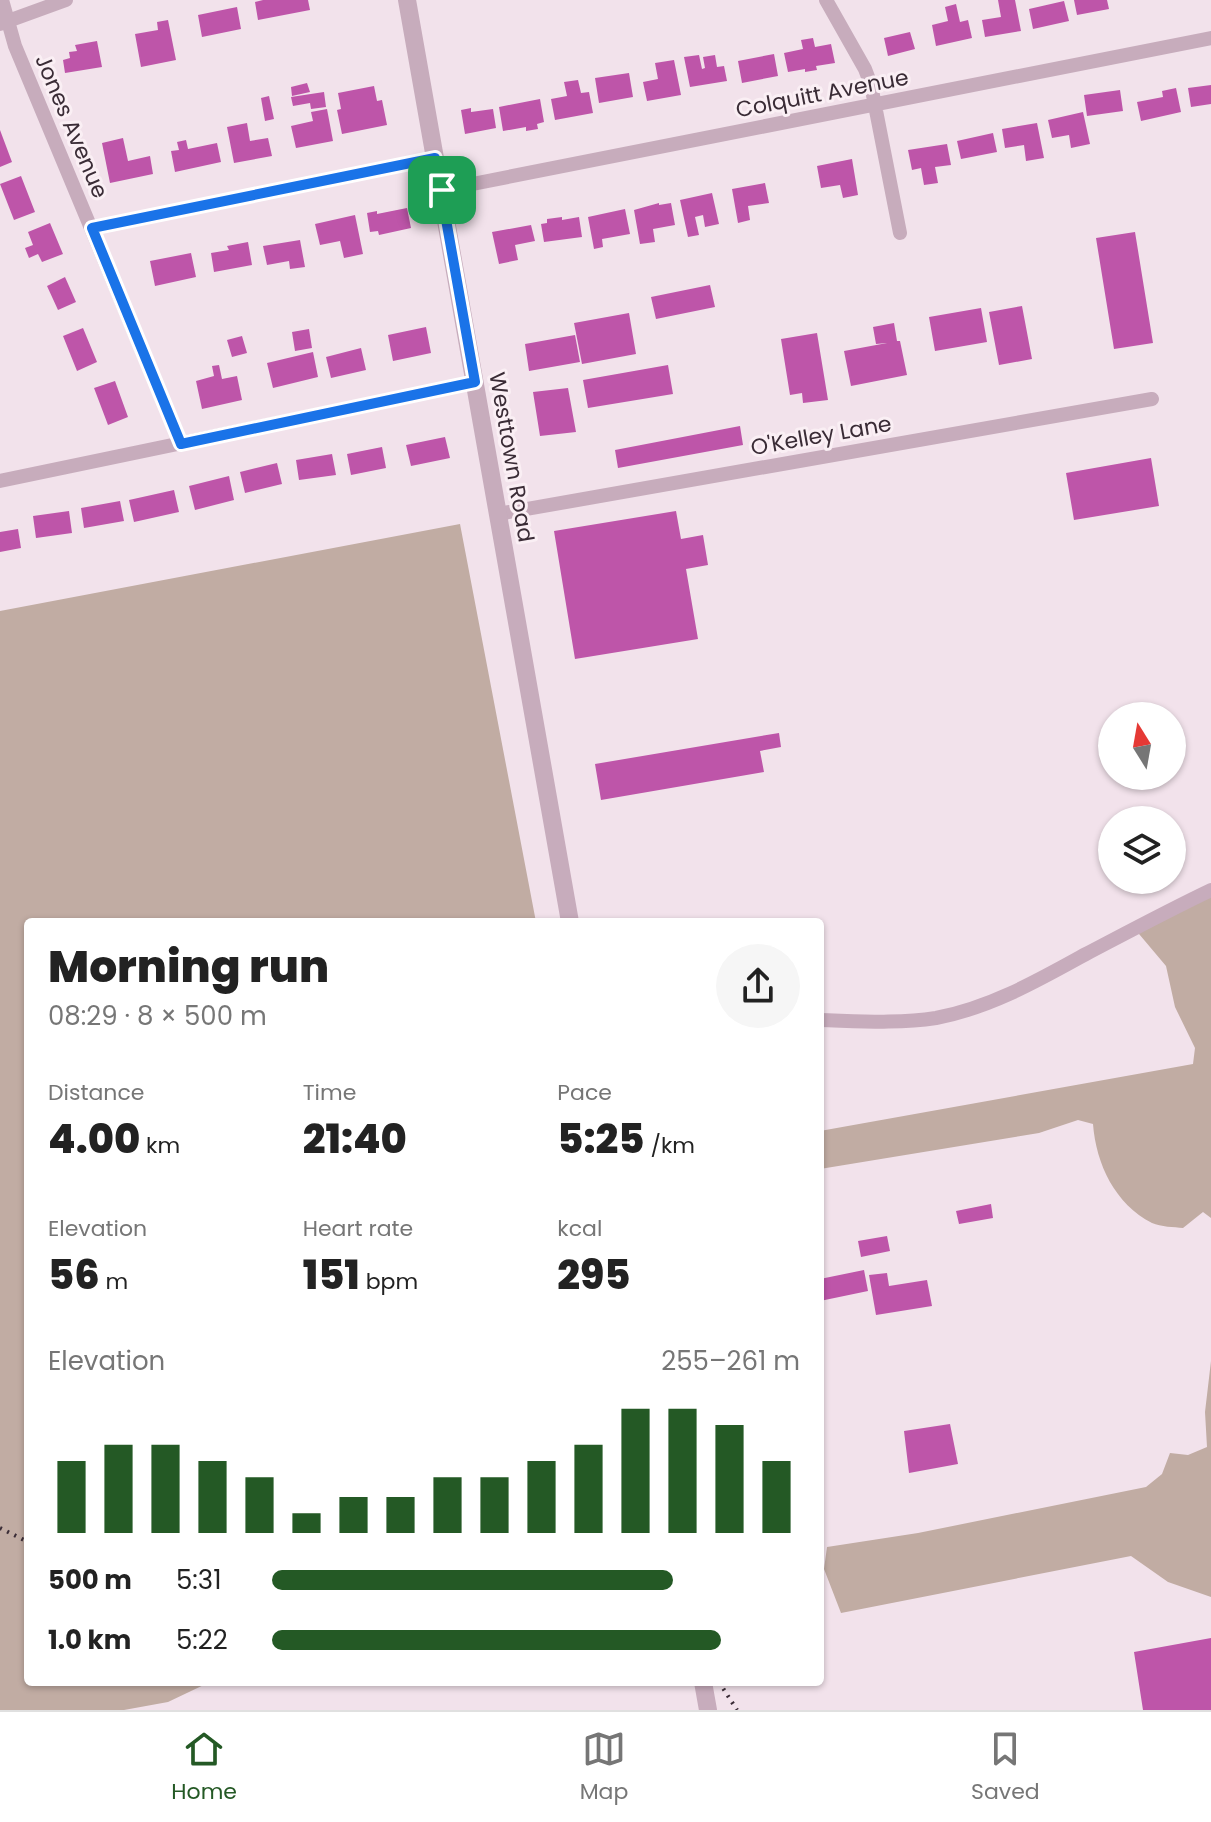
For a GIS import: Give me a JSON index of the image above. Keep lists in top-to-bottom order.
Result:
{
  "streets": {
    "street": [
      "Colquitt Avenue",
      "Jones Avenue",
      "O'Kelley Lane",
      "Westtown Road"
    ]
  },
  "crossings": [
    ["Colquitt Avenue", "Westtown Road"],
    ["O'Kelley Lane", "Westtown Road"]
  ],
  "north": "top",
  "page": {
    "heading": ["Morning run", "08:29 · 8 × 500 m"],
    "stats": [
      ["Distance", "4.00 km"],
      ["Time", "21:40"],
      ["Pace", "5:25 /km"],
      ["Elevation", "56 m"],
      ["Heart rate", "151 bpm"],
      ["kcal", "295"]
    ],
    "chart": ["Elevation", "255–261 m"],
    "list": [
      {
        "name": "500 m",
        "note": "5:31"
      },
      {
        "name": "1.0 km",
        "note": "5:22"
      }
    ],
    "tabs": ["Home", "Map", "Saved"]
  }
}
